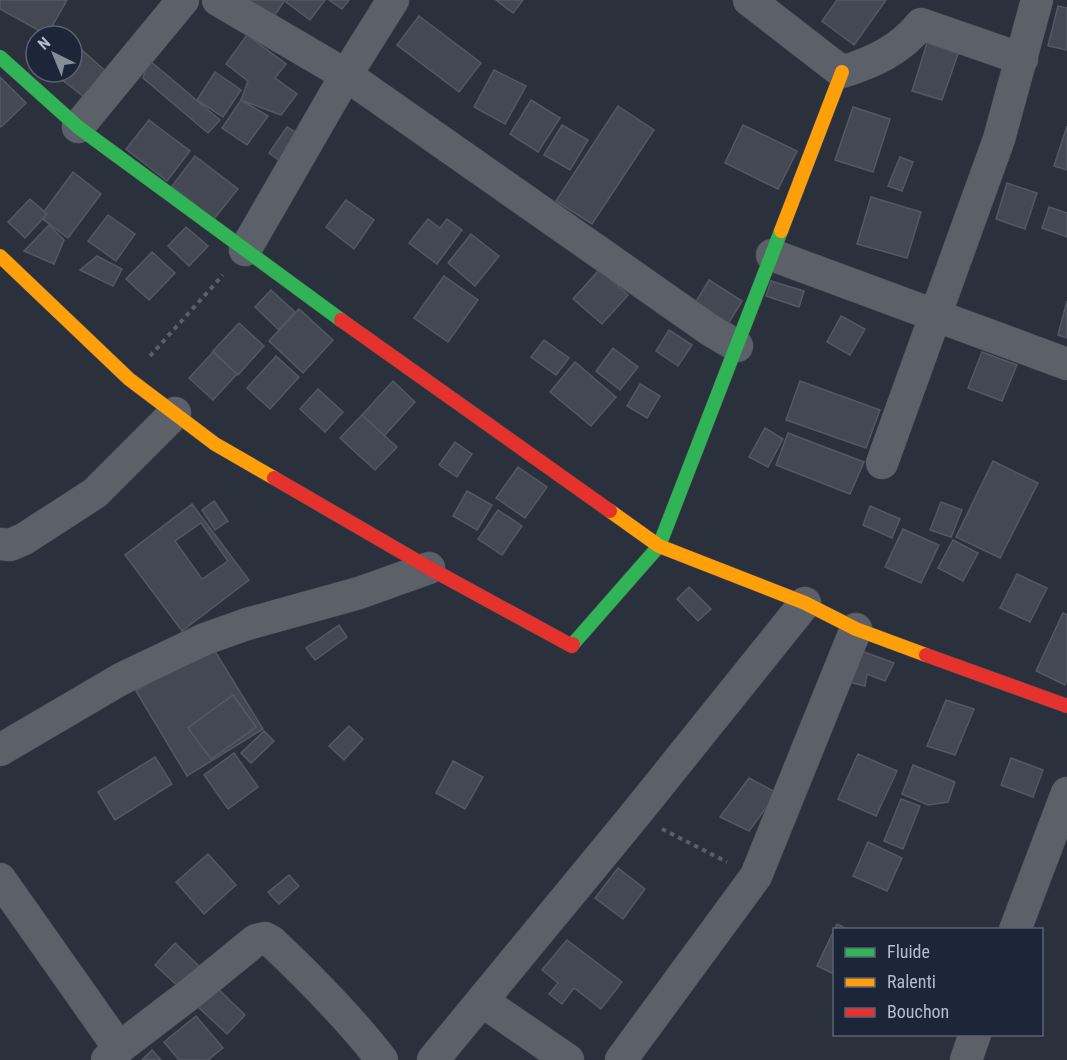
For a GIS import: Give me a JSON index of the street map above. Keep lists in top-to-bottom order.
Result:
{
  "legend": ["Fluide", "Ralenti", "Bouchon"],
  "north": "top left"
}
